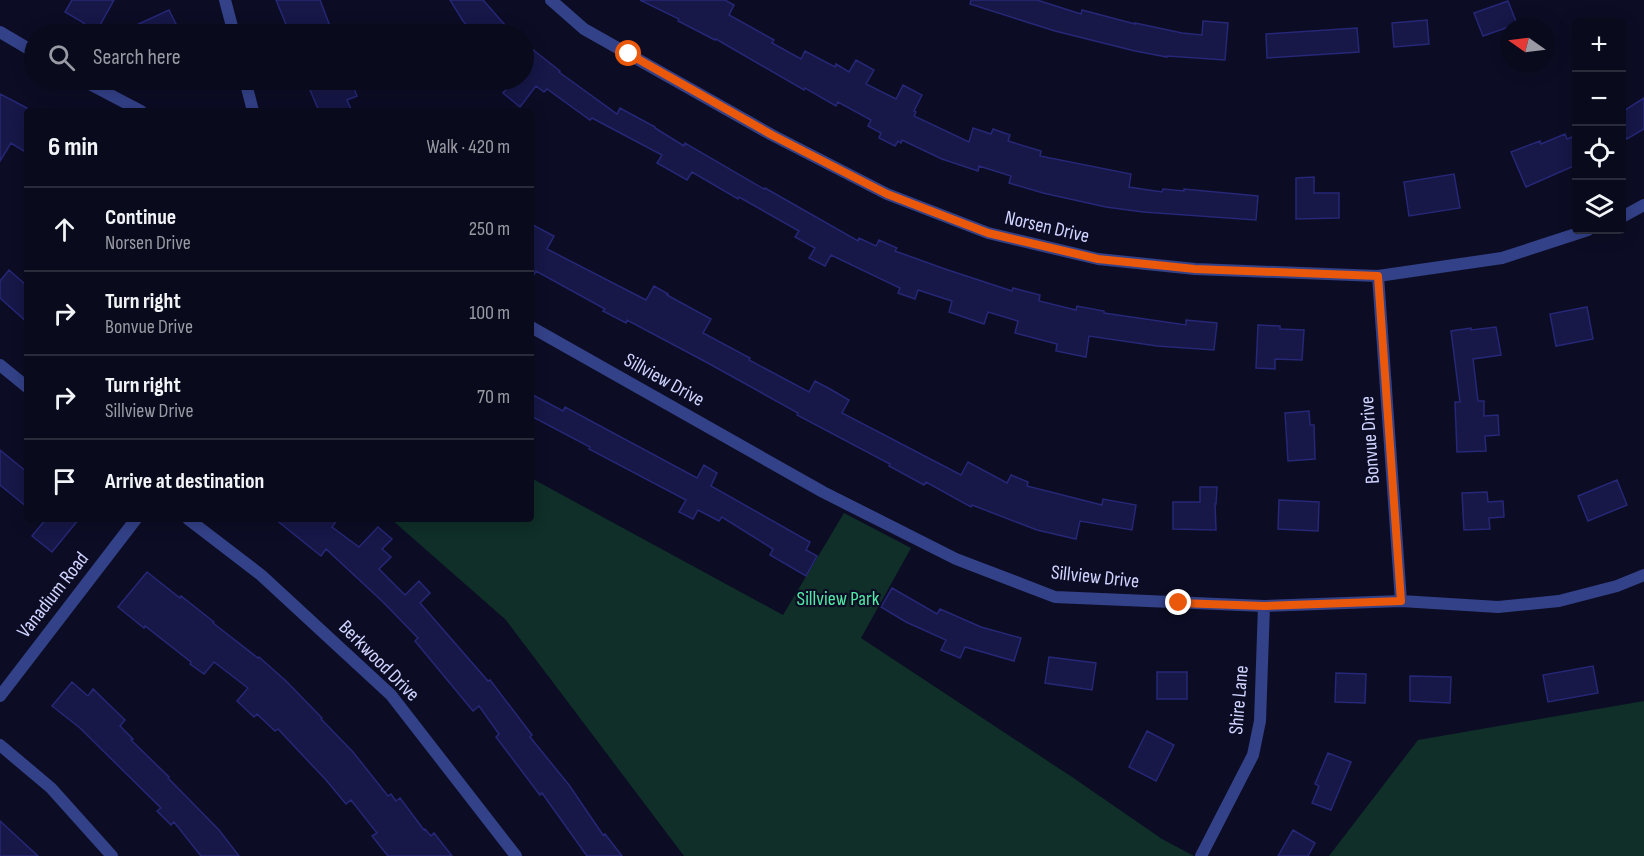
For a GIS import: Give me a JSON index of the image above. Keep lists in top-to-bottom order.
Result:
{
  "streets": {
    "street": [
      "Norsen Drive",
      "Sillview Drive",
      "Bonvue Drive",
      "Vanadium Road",
      "Berkwood Drive",
      "Shire Lane"
    ]
  },
  "crossings": [
    ["Norsen Drive", "Bonvue Drive"],
    ["Sillview Drive", "Bonvue Drive"],
    ["Sillview Drive", "Shire Lane"]
  ],
  "parks": ["Sillview Park"],
  "north": "left",
  "page": {
    "map_buttons": ["+", "−"],
    "search": "Search here",
    "heading": ["6 min", "Walk · 420 m"],
    "list": [
      ["Continue", "Norsen Drive", "250 m"],
      ["Turn right", "Bonvue Drive", "100 m"],
      ["Turn right", "Sillview Drive", "70 m"],
      "Arrive at destination"
    ]
  }
}
